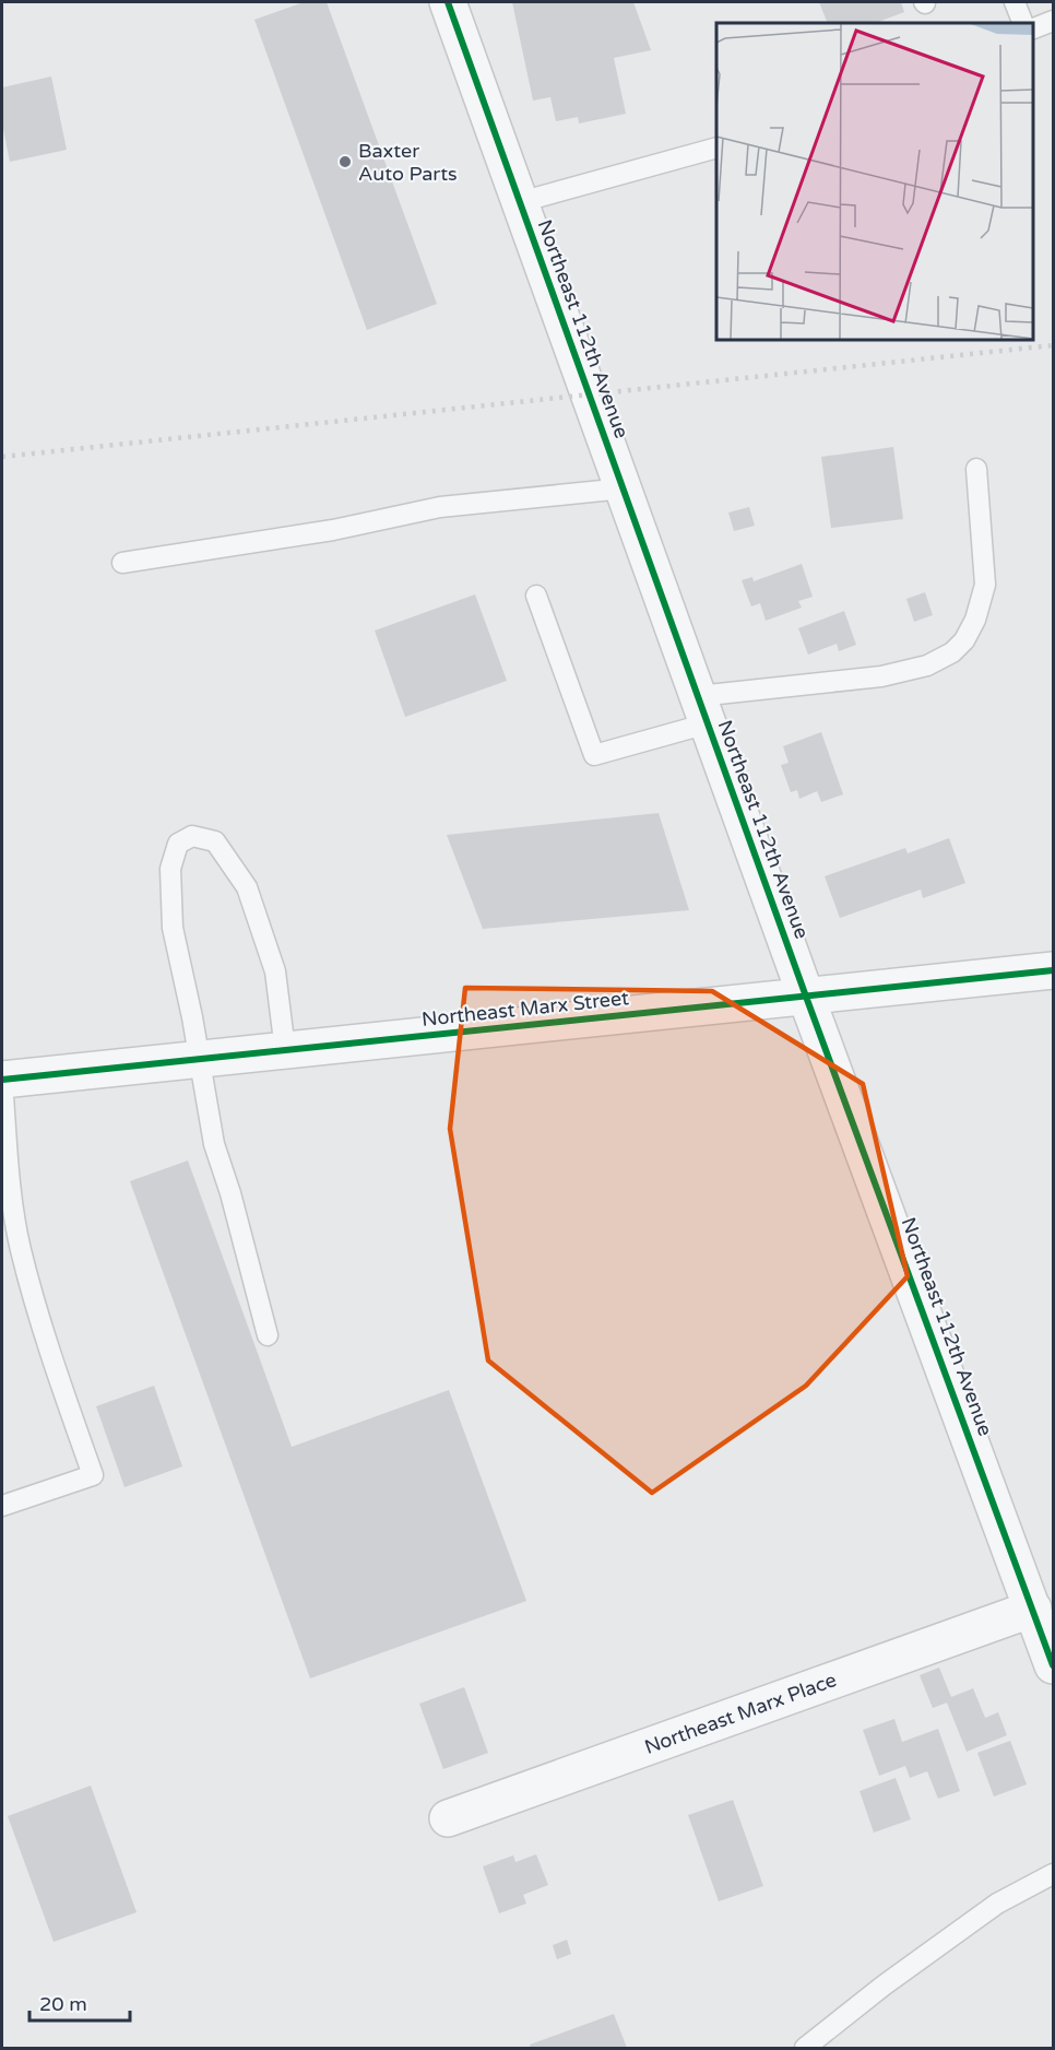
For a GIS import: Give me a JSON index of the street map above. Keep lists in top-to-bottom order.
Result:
{
  "streets": {
    "street": ["Northeast 112th Avenue", "Northeast Marx Street", "Northeast Marx Place"]
  },
  "crossings": [
    ["Northeast 112th Avenue", "Northeast Marx Street"],
    ["Northeast 112th Avenue", "Northeast Marx Place"]
  ],
  "places": ["Baxter Auto Parts"],
  "scale_bar": "20 m"
}
